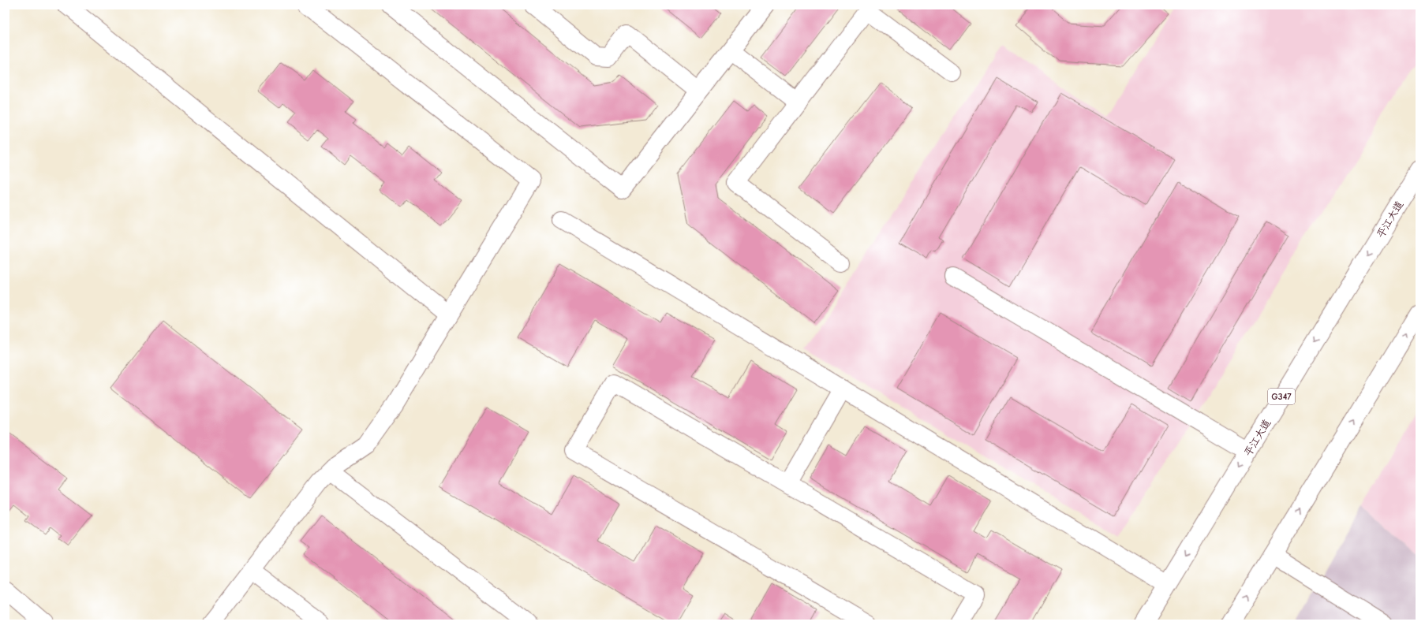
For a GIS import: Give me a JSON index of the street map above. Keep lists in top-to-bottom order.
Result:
{
  "streets": {
    "main road": ["平江大道", "G347"]
  }
}
